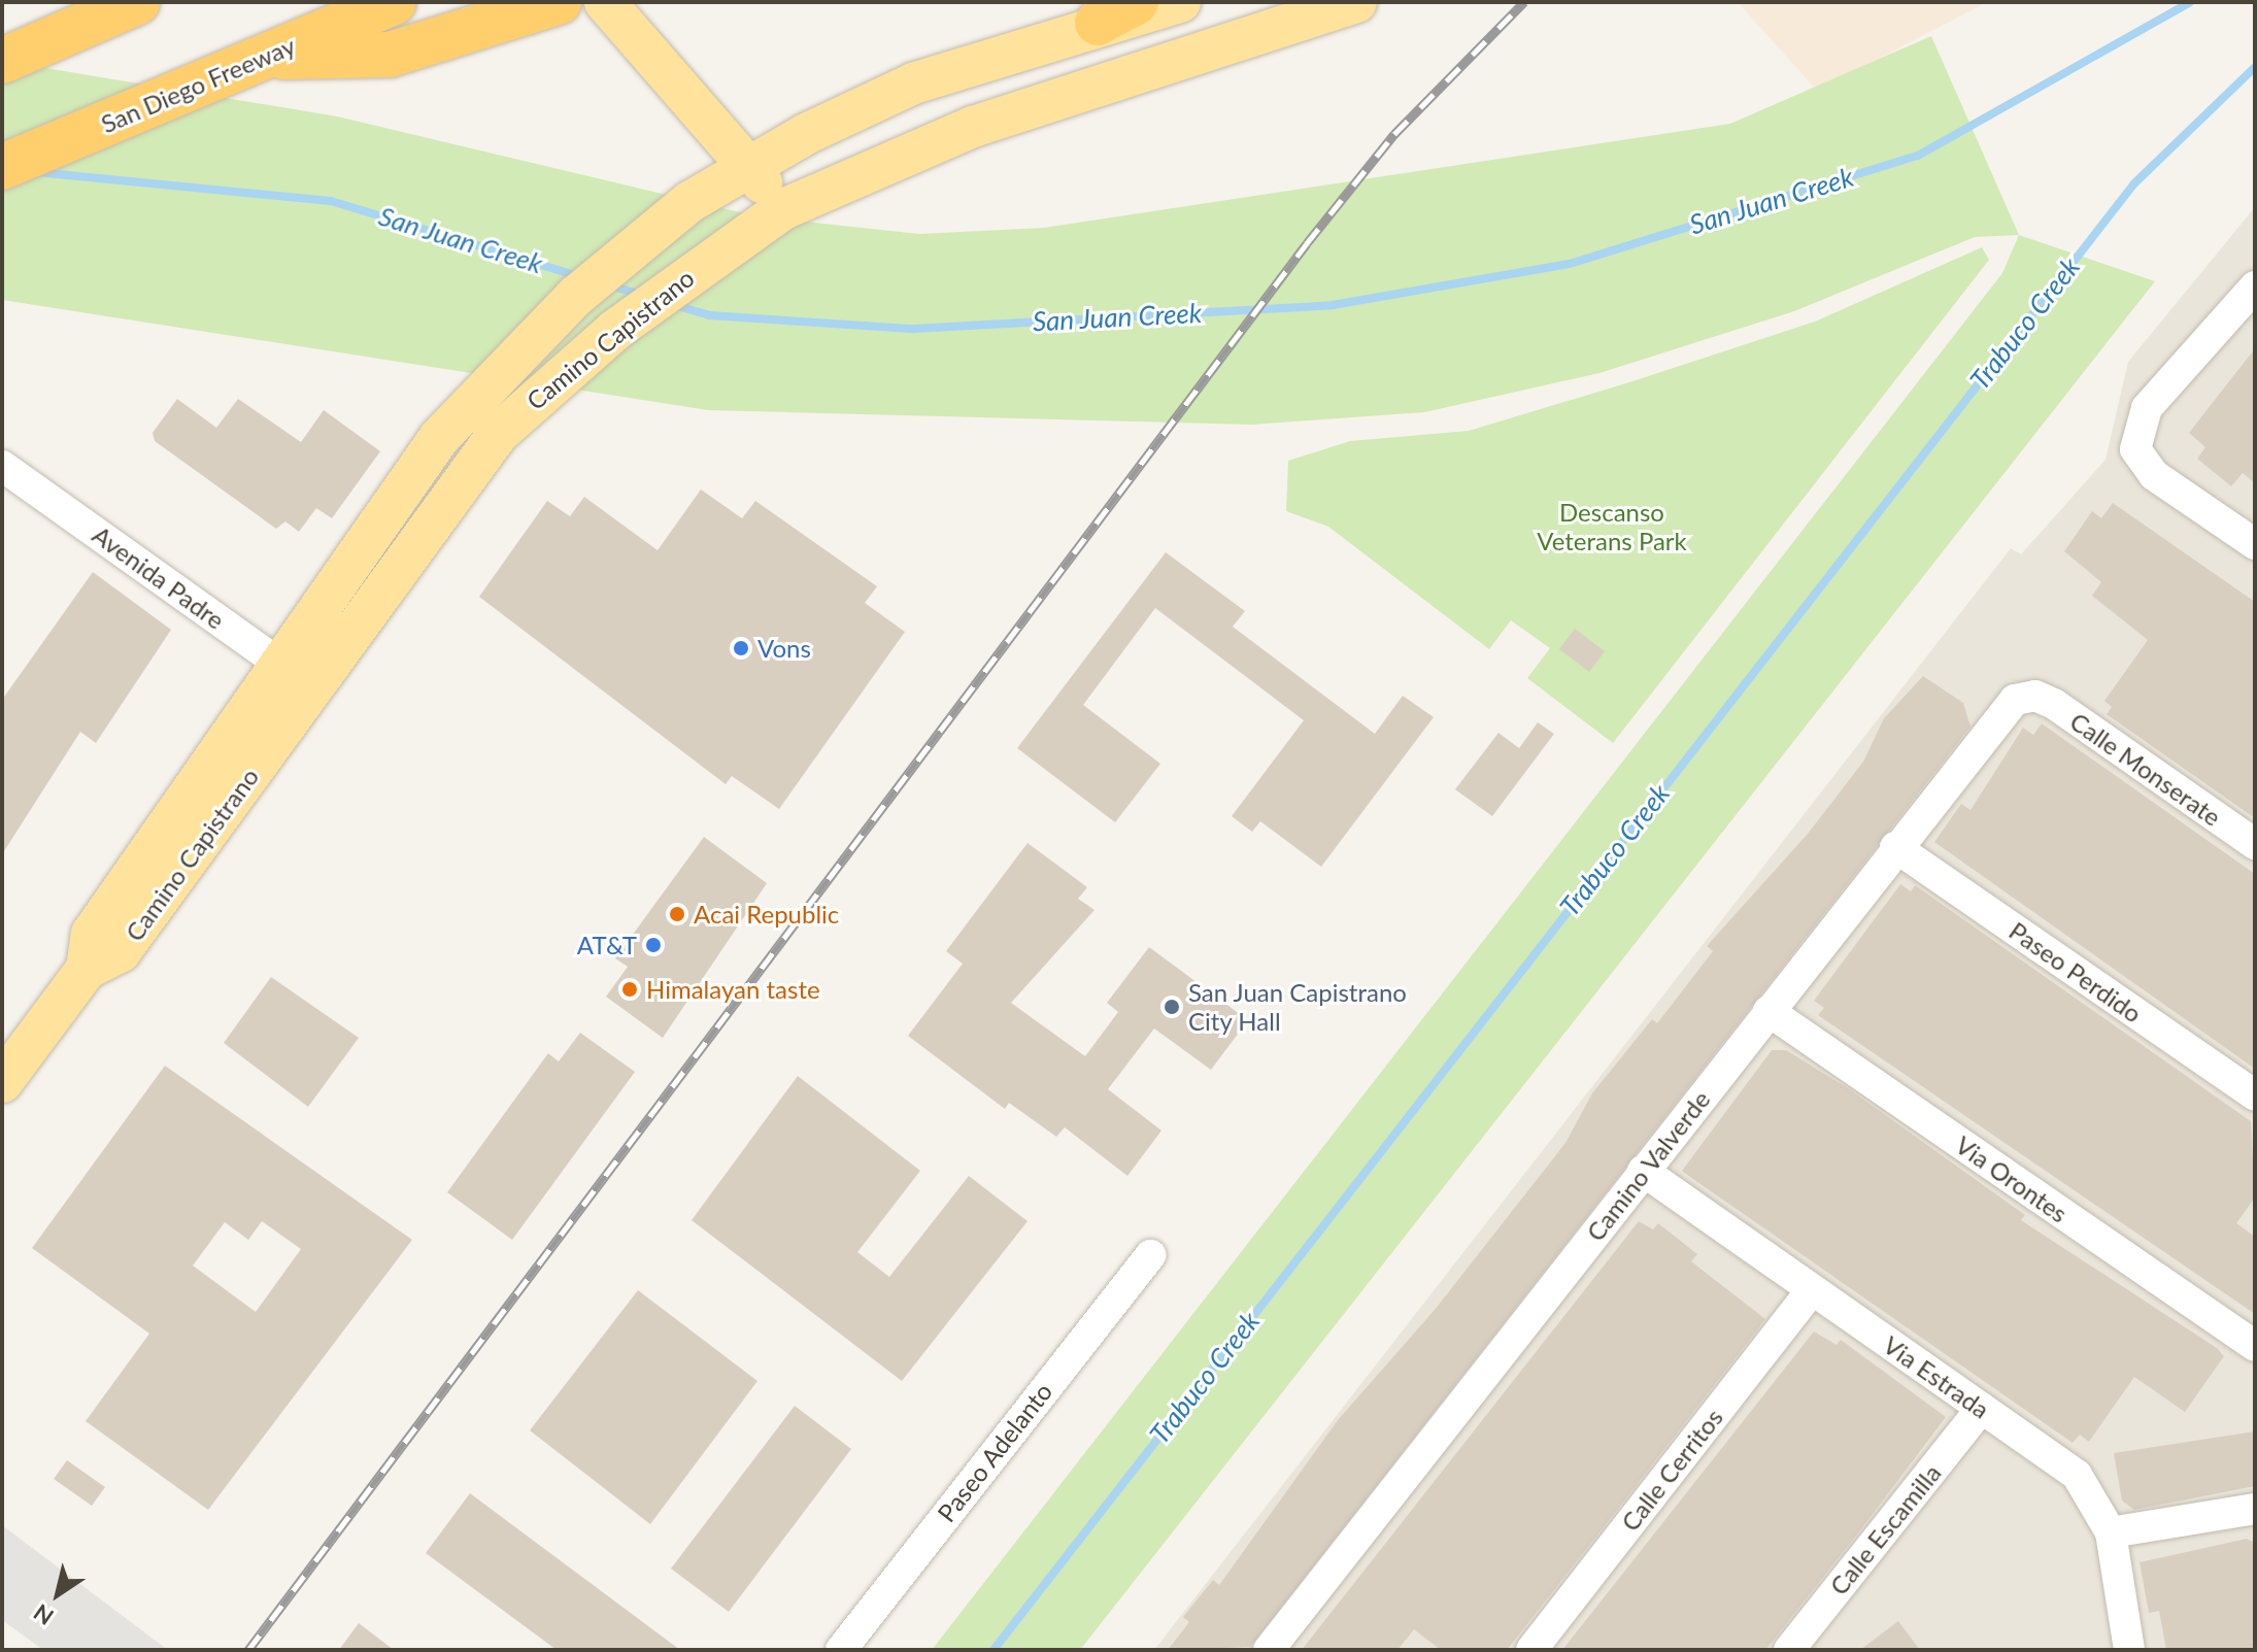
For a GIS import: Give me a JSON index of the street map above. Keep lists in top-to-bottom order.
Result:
{
  "streets": {
    "highway": ["San Diego Freeway"],
    "main road": ["Camino Capistrano"],
    "street": [
      "Avenida Padre",
      "Calle Monserate",
      "Paseo Perdido",
      "Camino Valverde",
      "Via Orontes",
      "Via Estrada",
      "Paseo Adelanto",
      "Calle Cerritos",
      "Calle Escamilla"
    ]
  },
  "crossings": [
    ["Camino Capistrano", "Avenida Padre"],
    ["Calle Monserate", "Camino Valverde"],
    ["Paseo Perdido", "Camino Valverde"],
    ["Camino Valverde", "Via Orontes"],
    ["Camino Valverde", "Via Estrada"],
    ["Via Estrada", "Calle Cerritos"],
    ["Via Estrada", "Calle Escamilla"]
  ],
  "water": ["San Juan Creek", "Trabuco Creek"],
  "parks": ["Descanso Veterans Park"],
  "places": [
    "Vons",
    "Acai Republic",
    "AT&T",
    "Himalayan taste",
    "San Juan Capistrano City Hall"
  ],
  "north": "bottom left"
}
